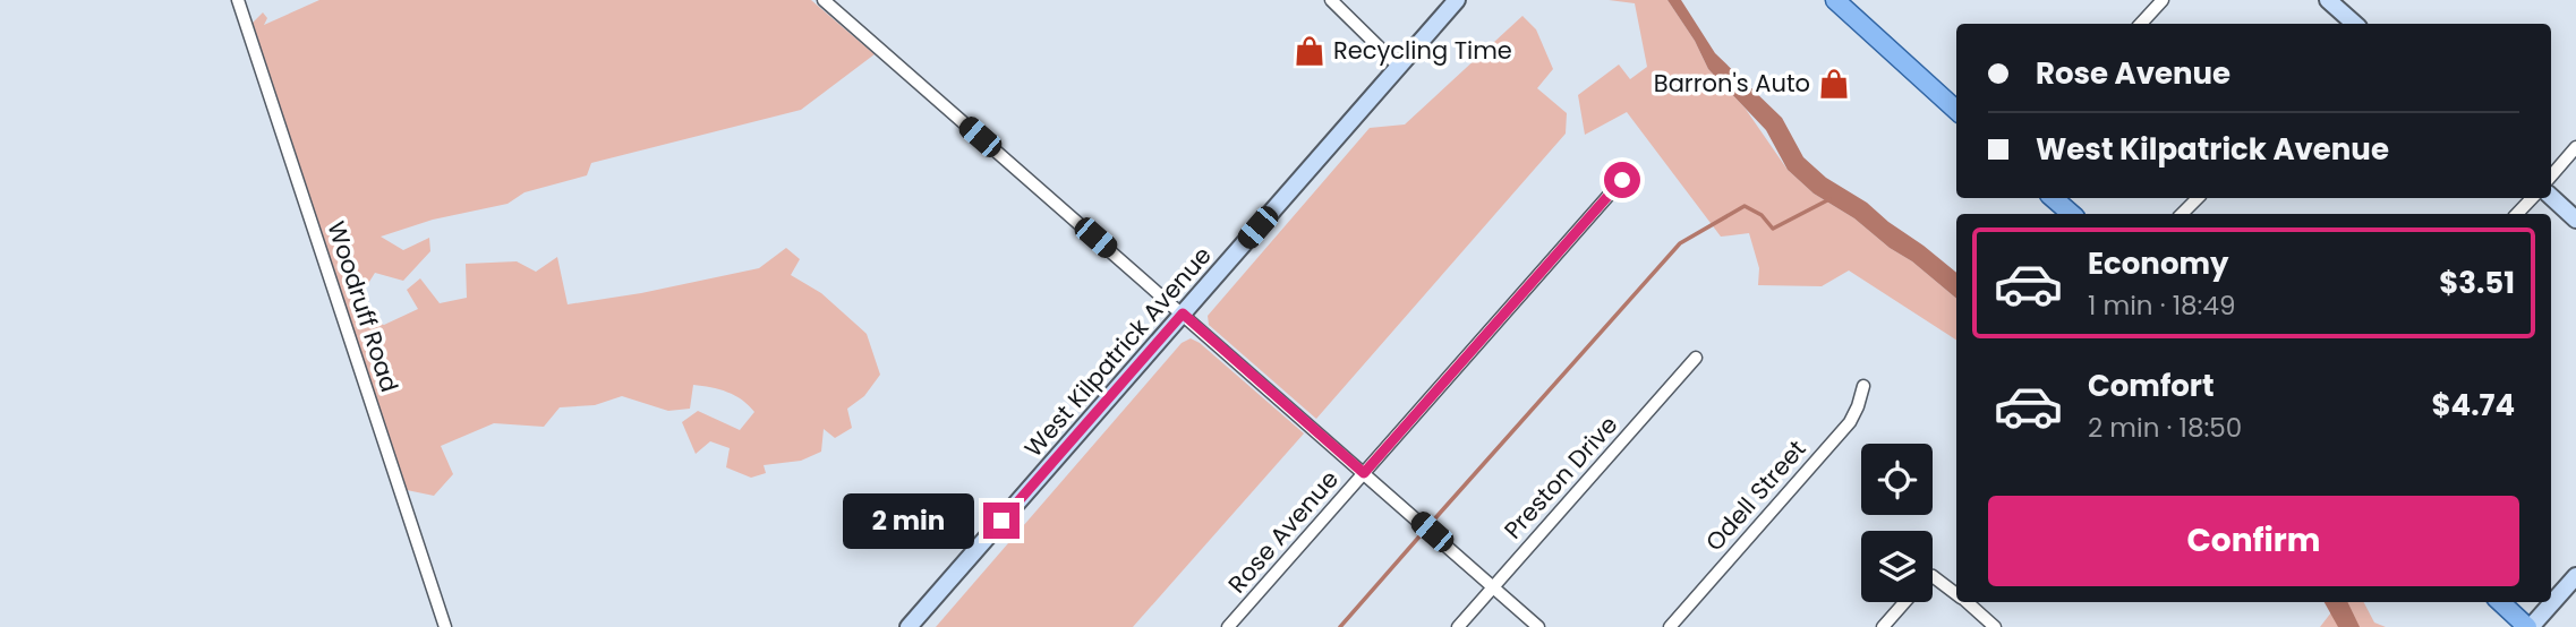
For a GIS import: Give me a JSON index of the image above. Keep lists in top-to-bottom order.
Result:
{
  "streets": {
    "main road": ["West Kilpatrick Avenue"],
    "street": [
      "Woodruff Road",
      "Preston Drive",
      "Odell Street",
      "Rose Avenue"
    ]
  },
  "places": {
    "shop": ["Recycling Time", "Barron's Auto"]
  },
  "page": {
    "banner": ["Rose Avenue", "West Kilpatrick Avenue"],
    "list": [
      {
        "name": "Economy",
        "note": "1 min · 18:49",
        "value": "$3.51"
      },
      {
        "name": "Comfort",
        "note": "2 min · 18:50",
        "value": "$4.74"
      }
    ],
    "buttons": "Confirm",
    "bubble": "2 min"
  }
}
